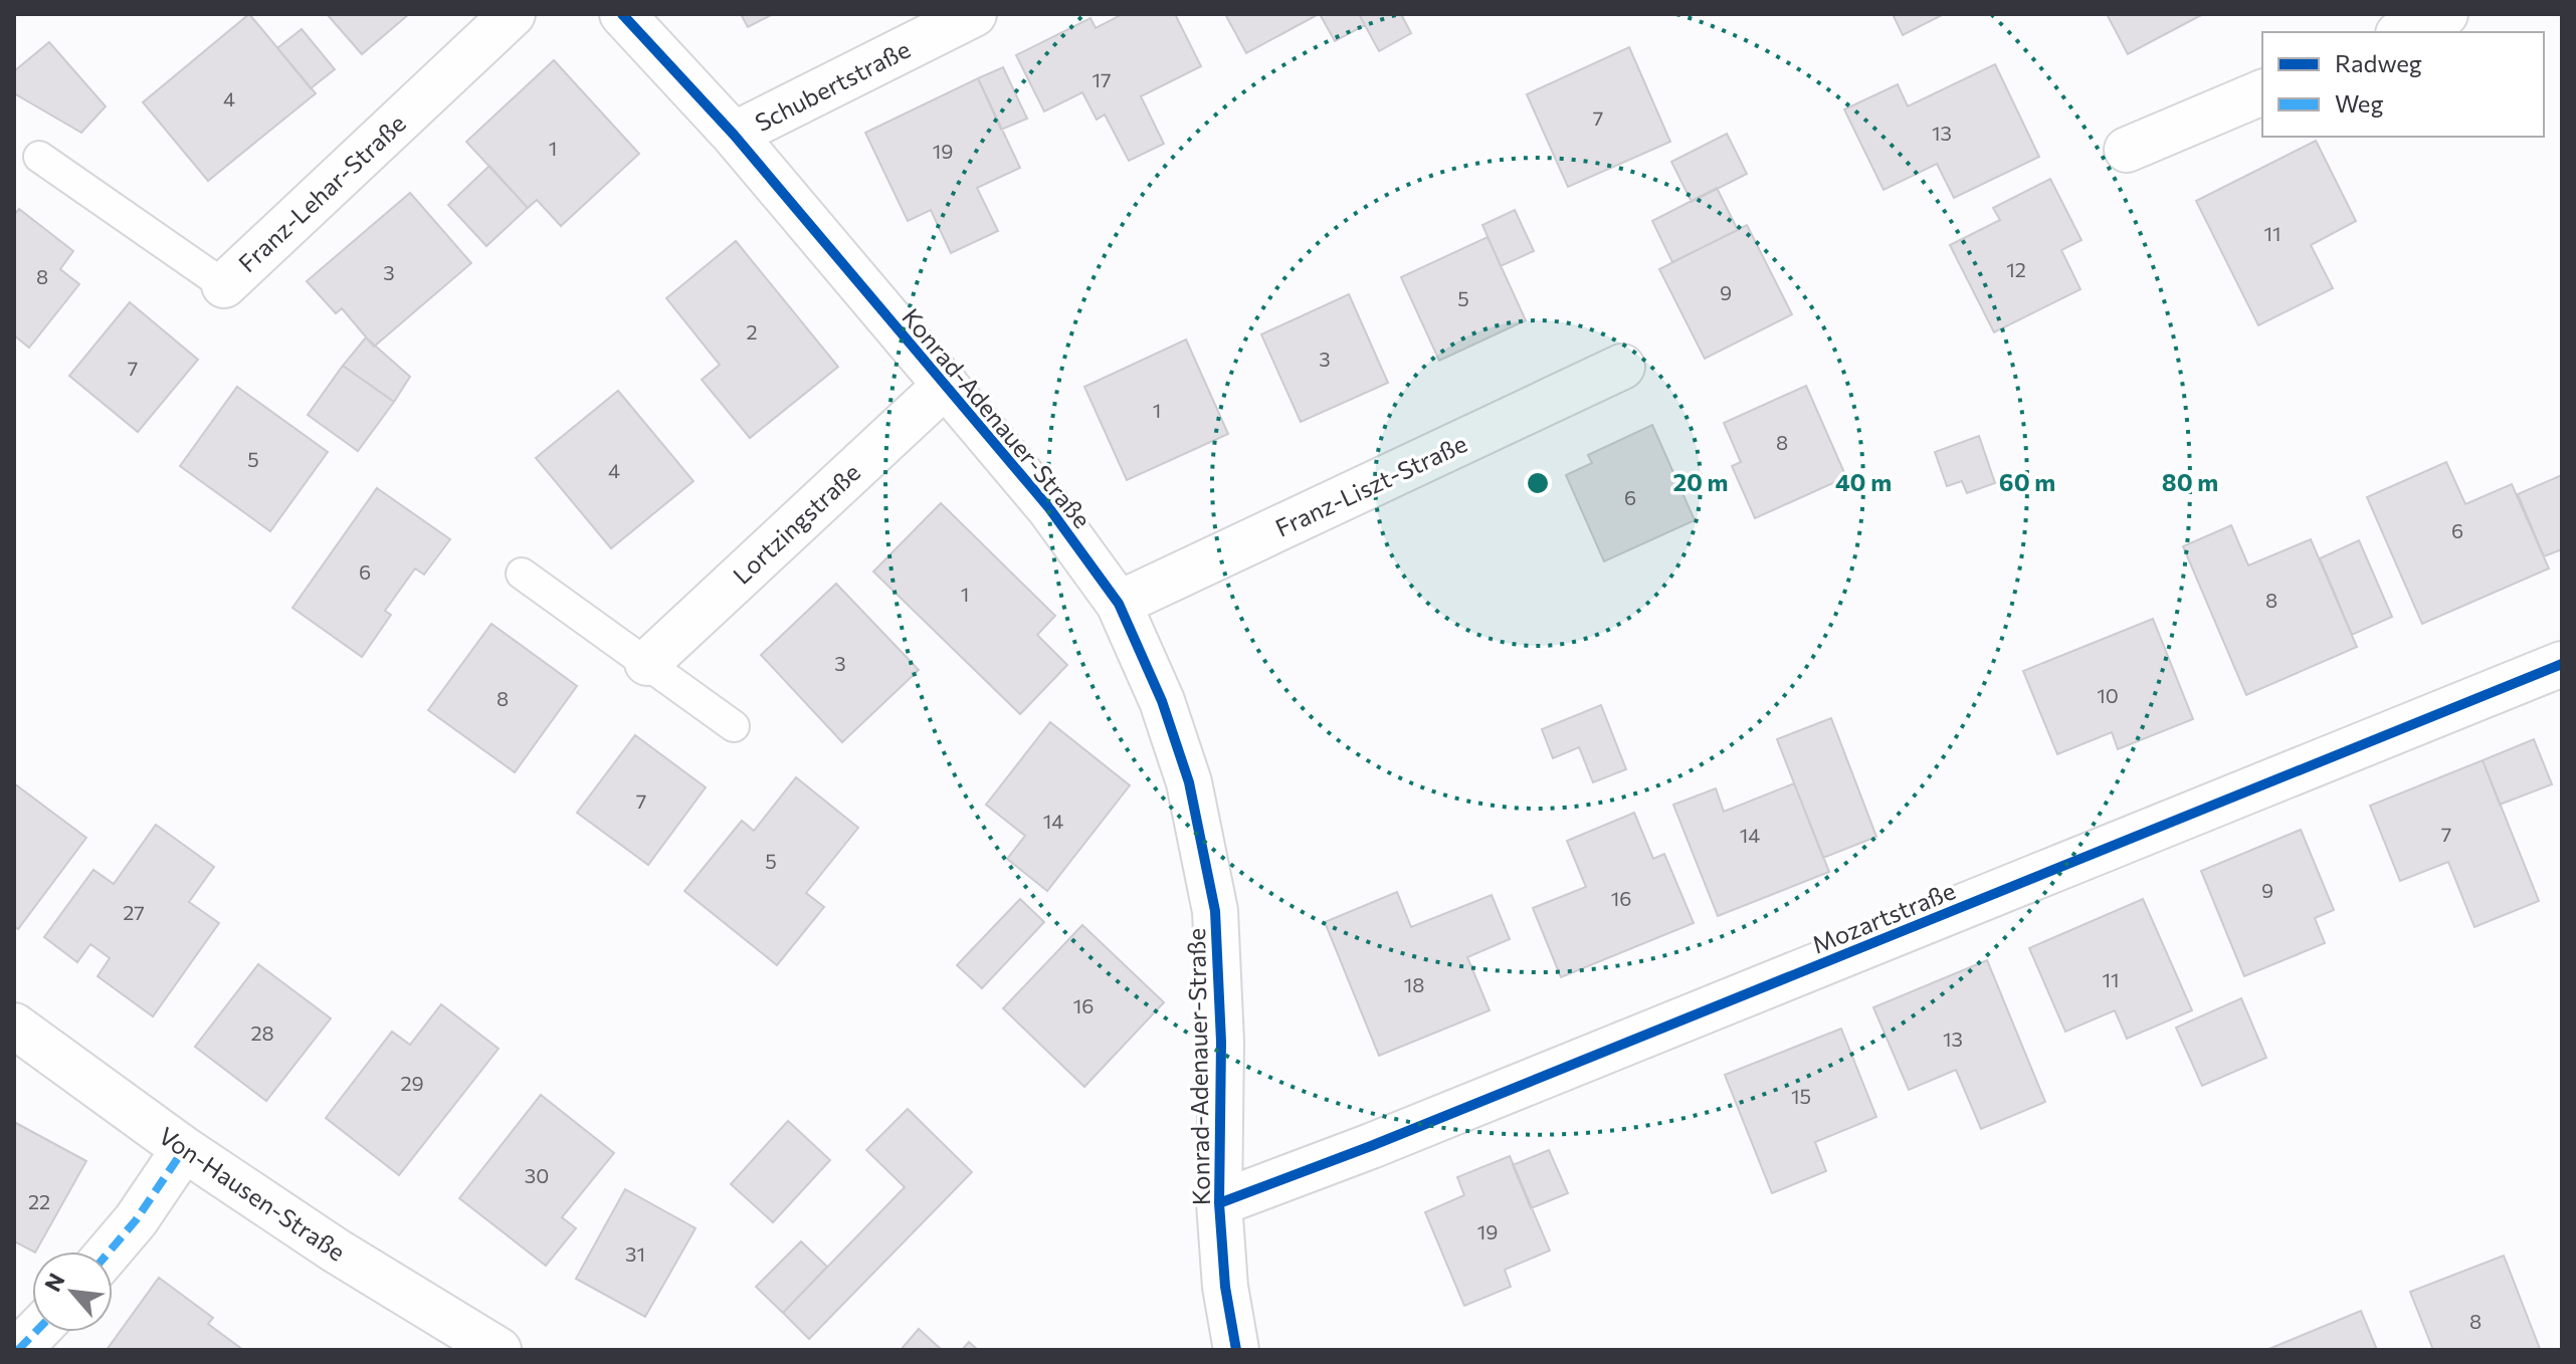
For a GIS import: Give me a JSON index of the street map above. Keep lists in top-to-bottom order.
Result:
{
  "streets": {
    "street": [
      "Schubertstraße",
      "Franz-Lehar-Straße",
      "Konrad-Adenauer-Straße",
      "Franz-Liszt-Straße",
      "Lortzingstraße",
      "Mozartstraße",
      "Von-Hausen-Straße"
    ]
  },
  "crossings": [
    ["Schubertstraße", "Konrad-Adenauer-Straße"],
    ["Konrad-Adenauer-Straße", "Franz-Liszt-Straße"],
    ["Konrad-Adenauer-Straße", "Lortzingstraße"],
    ["Konrad-Adenauer-Straße", "Mozartstraße"]
  ],
  "house_numbers": [
    "17",
    "4",
    "7",
    "13",
    "1",
    "19",
    "11",
    "12",
    "3",
    "8",
    "9",
    "5",
    "2",
    "3",
    "7",
    "1",
    "8",
    "5",
    "4",
    "6",
    "6",
    "6",
    "1",
    "8",
    "3",
    "10",
    "8",
    "7",
    "14",
    "7",
    "14",
    "5",
    "9",
    "16",
    "27",
    "11",
    "18",
    "16",
    "28",
    "13",
    "29",
    "15",
    "30",
    "22",
    "19",
    "31",
    "8"
  ],
  "legend": ["Radweg", "Weg"],
  "north": "top left",
  "rings": [
    "20 m",
    "40 m",
    "60 m",
    "80 m"
  ]
}
